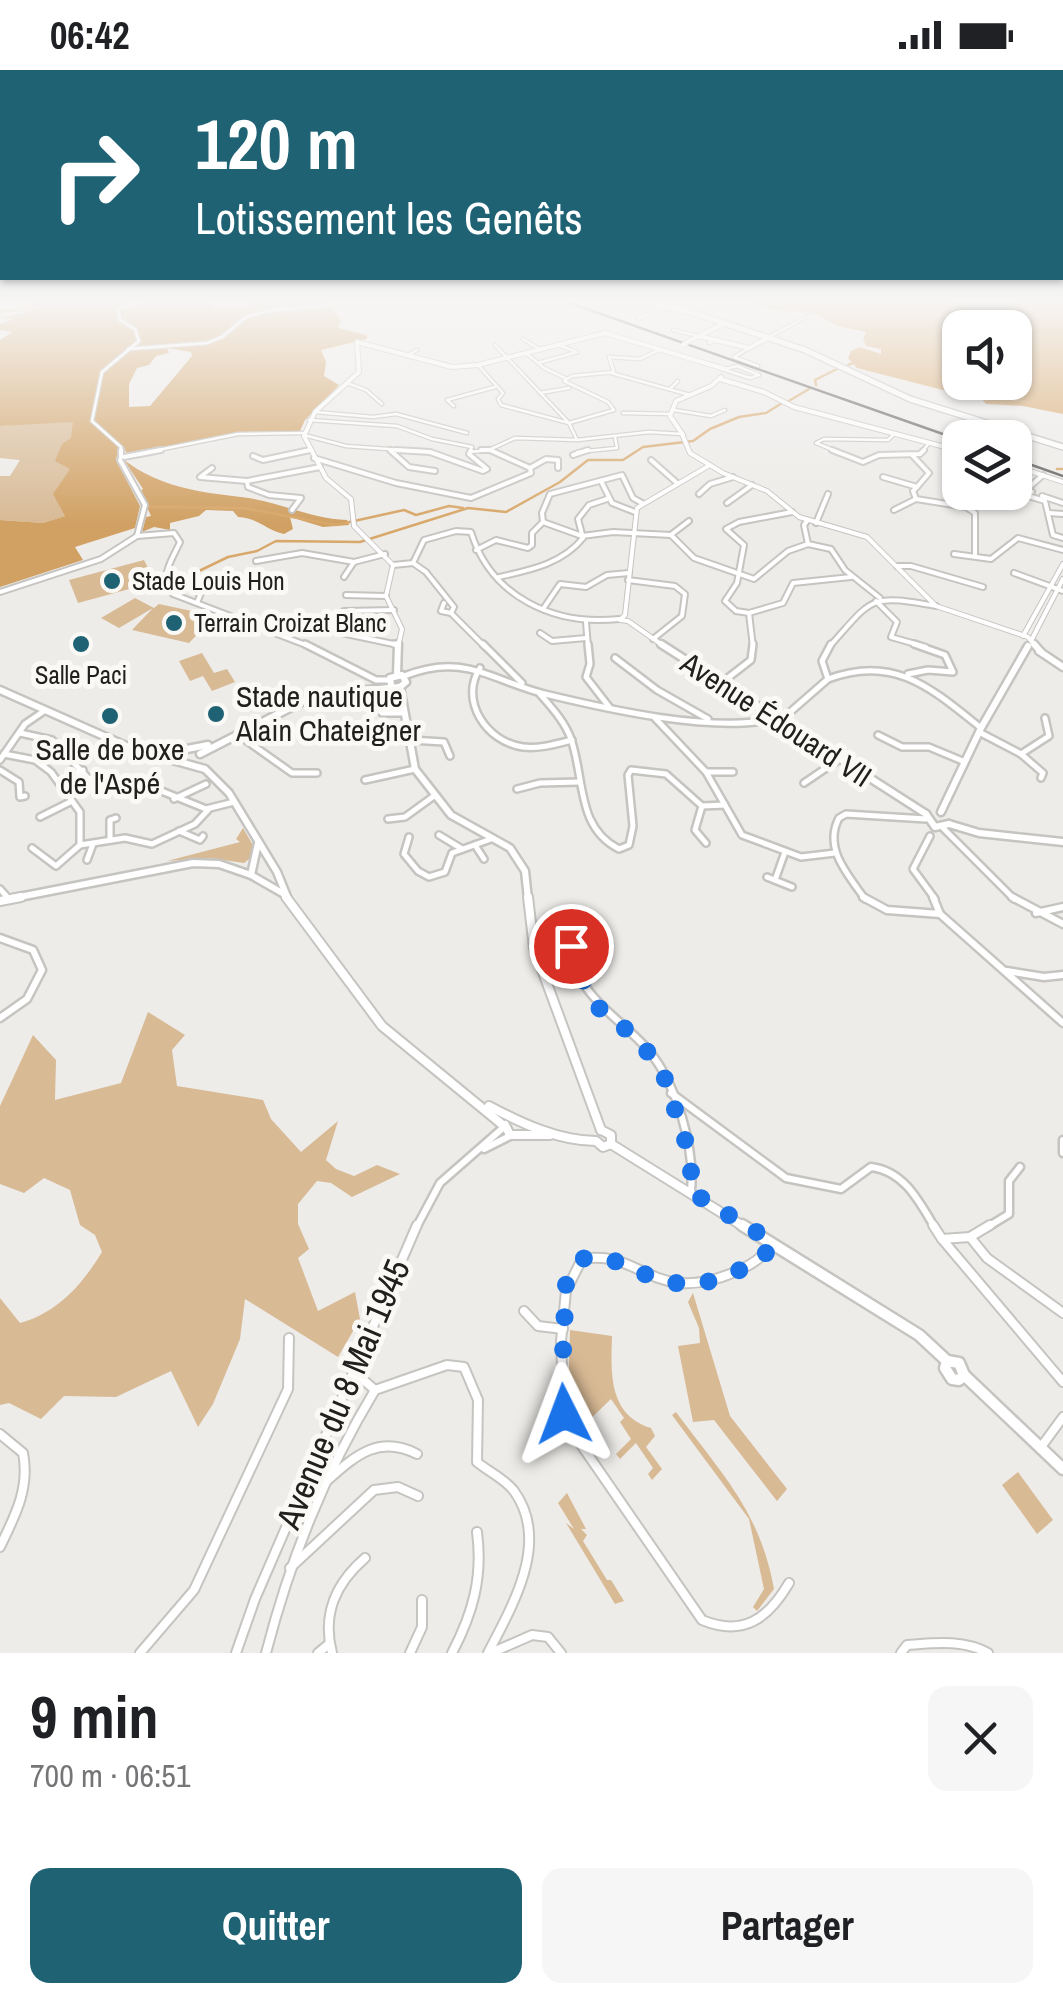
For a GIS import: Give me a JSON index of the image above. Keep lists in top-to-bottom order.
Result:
{
  "streets": {
    "street": ["Avenue Édouard VII", "Avenue du 8 Mai 1945"]
  },
  "places": [
    "Stade Louis Hon",
    "Terrain Croizat Blanc",
    "Salle Paci",
    "Stade nautique Alain Chateigner",
    "Salle de boxe de l'Aspé"
  ],
  "page": {
    "status": "06:42",
    "turn": ["120 m", "Lotissement les Genêts"],
    "heading": ["9 min", "700 m · 06:51"],
    "buttons": ["Quitter", "Partager"]
  }
}
